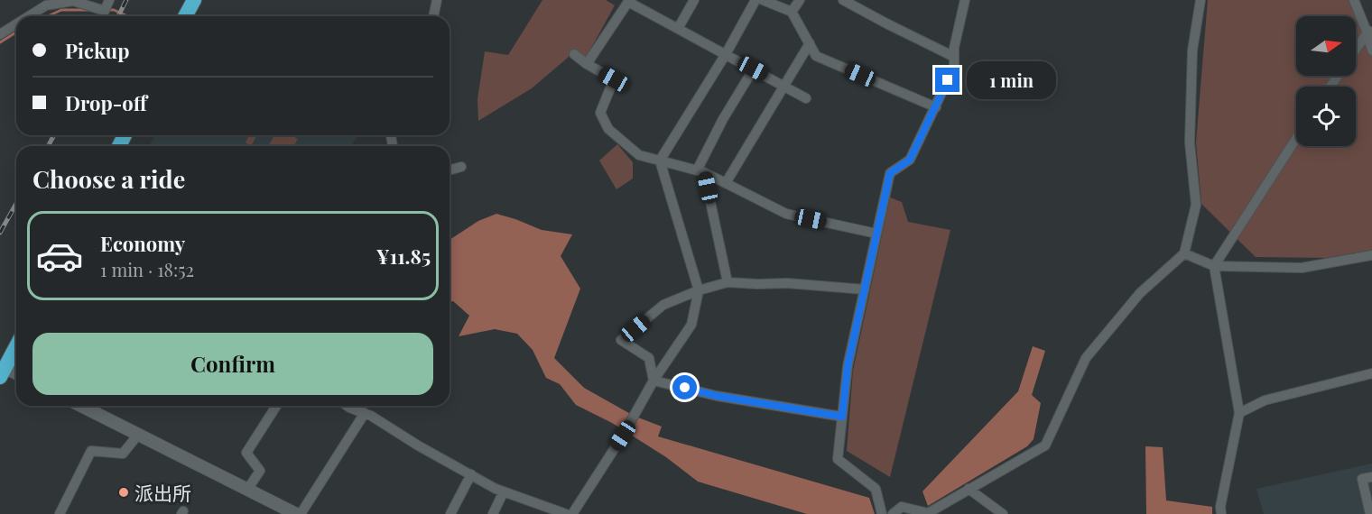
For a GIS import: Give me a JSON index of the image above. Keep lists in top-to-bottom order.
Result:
{
  "places": ["派出所"],
  "north": "right",
  "page": {
    "banner": ["Pickup", "Drop-off"],
    "bubble": "1 min",
    "heading": "Choose a ride",
    "list": [
      {
        "name": "Economy",
        "note": "1 min · 18:52",
        "value": "¥11.85"
      }
    ],
    "buttons": "Confirm"
  }
}
